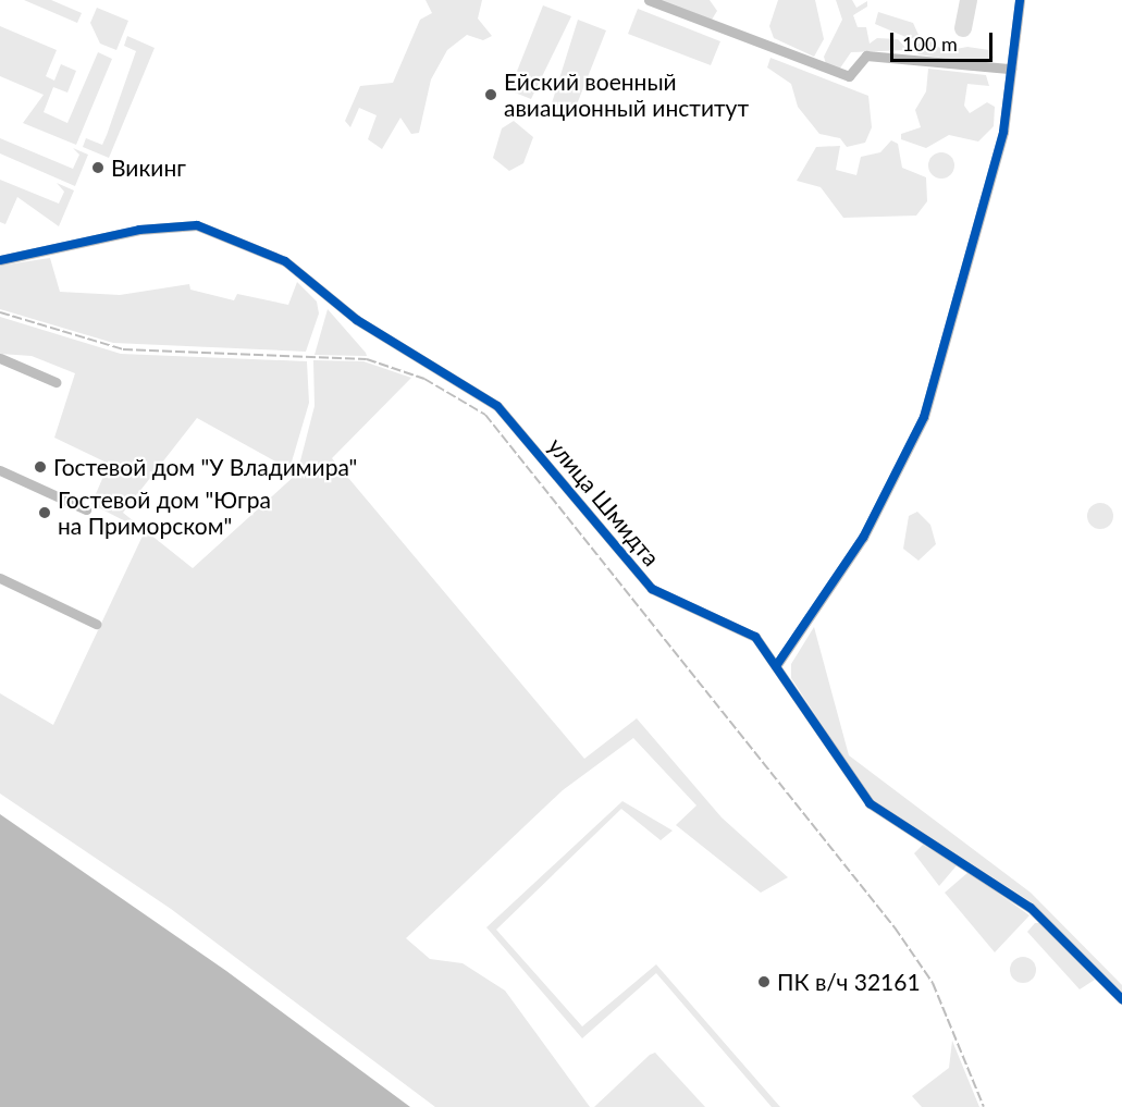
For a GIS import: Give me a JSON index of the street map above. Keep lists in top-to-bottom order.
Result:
{
  "streets": {
    "street": ["улица Шмидта"]
  },
  "places": [
    "Ейский военный авиационный институт",
    "Викинг",
    "Гостевой дом \"У Владимира\"",
    "Гостевой дом \"Югра на Приморском\"",
    "ПК в/ч 32161"
  ],
  "scale_bar": "100 m"
}
